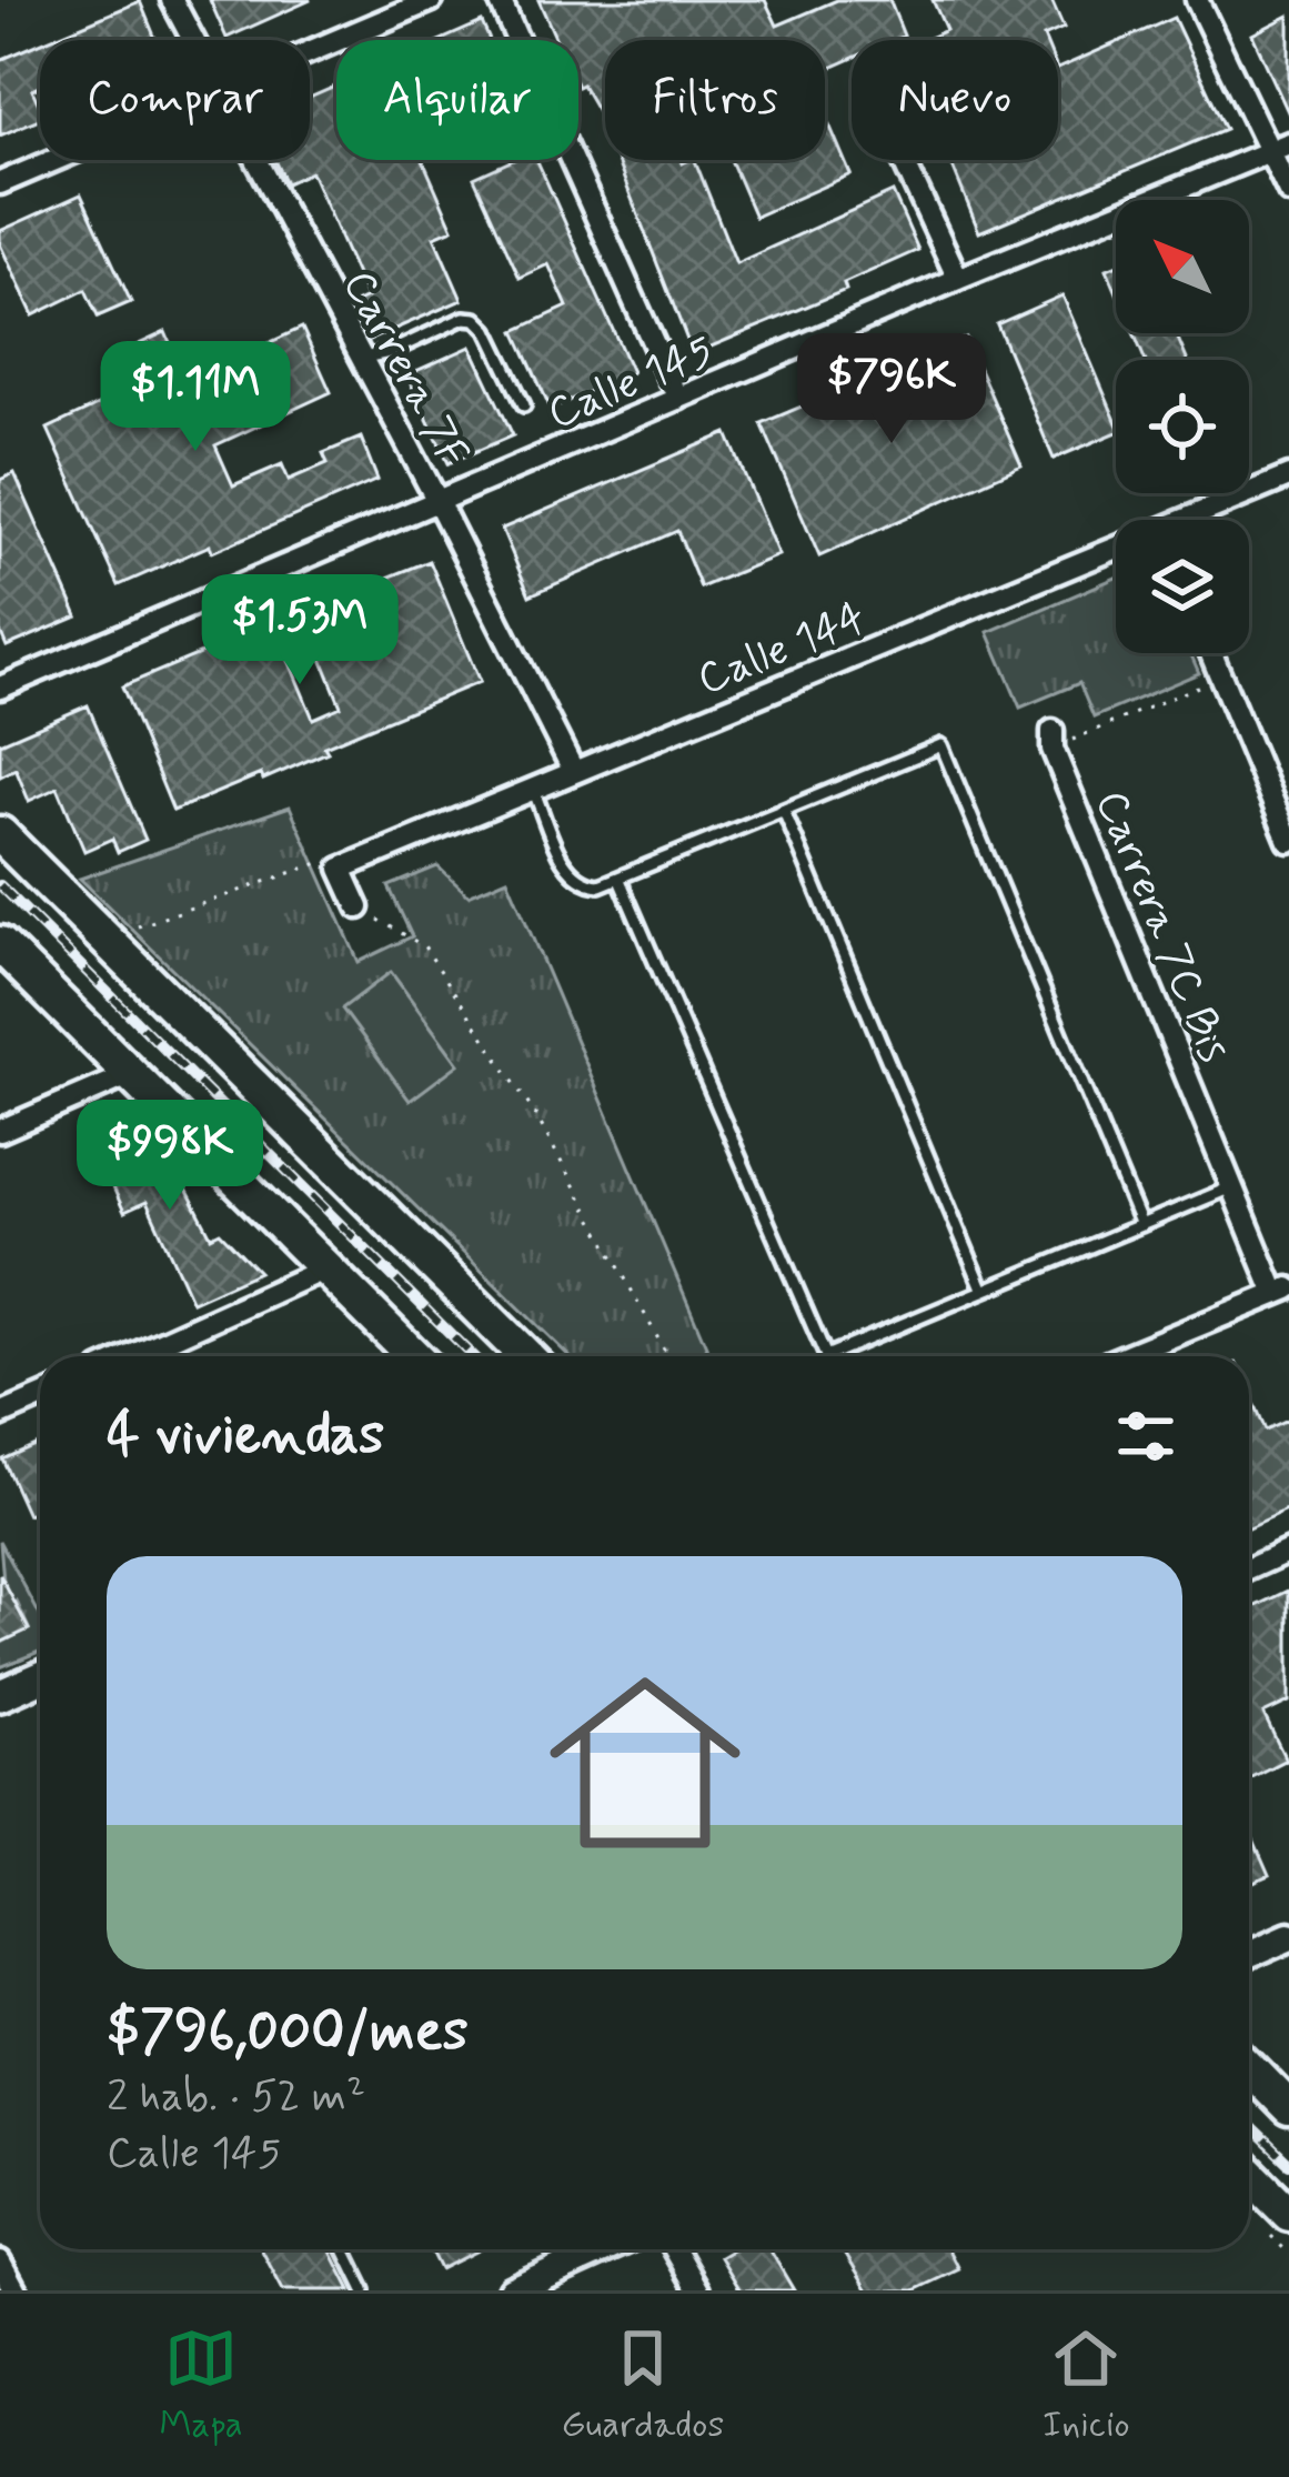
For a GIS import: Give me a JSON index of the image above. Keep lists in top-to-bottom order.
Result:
{
  "streets": {
    "street": [
      "Carrera 7F",
      "Calle 145",
      "Calle 144",
      "Carrera 7C Bis"
    ]
  },
  "crossings": [
    ["Carrera 7F", "Calle 145"],
    ["Carrera 7F", "Calle 144"]
  ],
  "north": "top left",
  "page": {
    "chip": [
      "Comprar",
      "Alquilar",
      "Filtros",
      "Nuevo"
    ],
    "price": [
      "$796K",
      "$1.11M",
      "$1.53M",
      "$998K"
    ],
    "heading": "4 viviendas",
    "list": [
      {
        "name": "$796,000/mes",
        "note": "2 hab. · 52 m² · Calle 145"
      }
    ],
    "tabs": ["Mapa", "Guardados", "Inicio"]
  }
}
